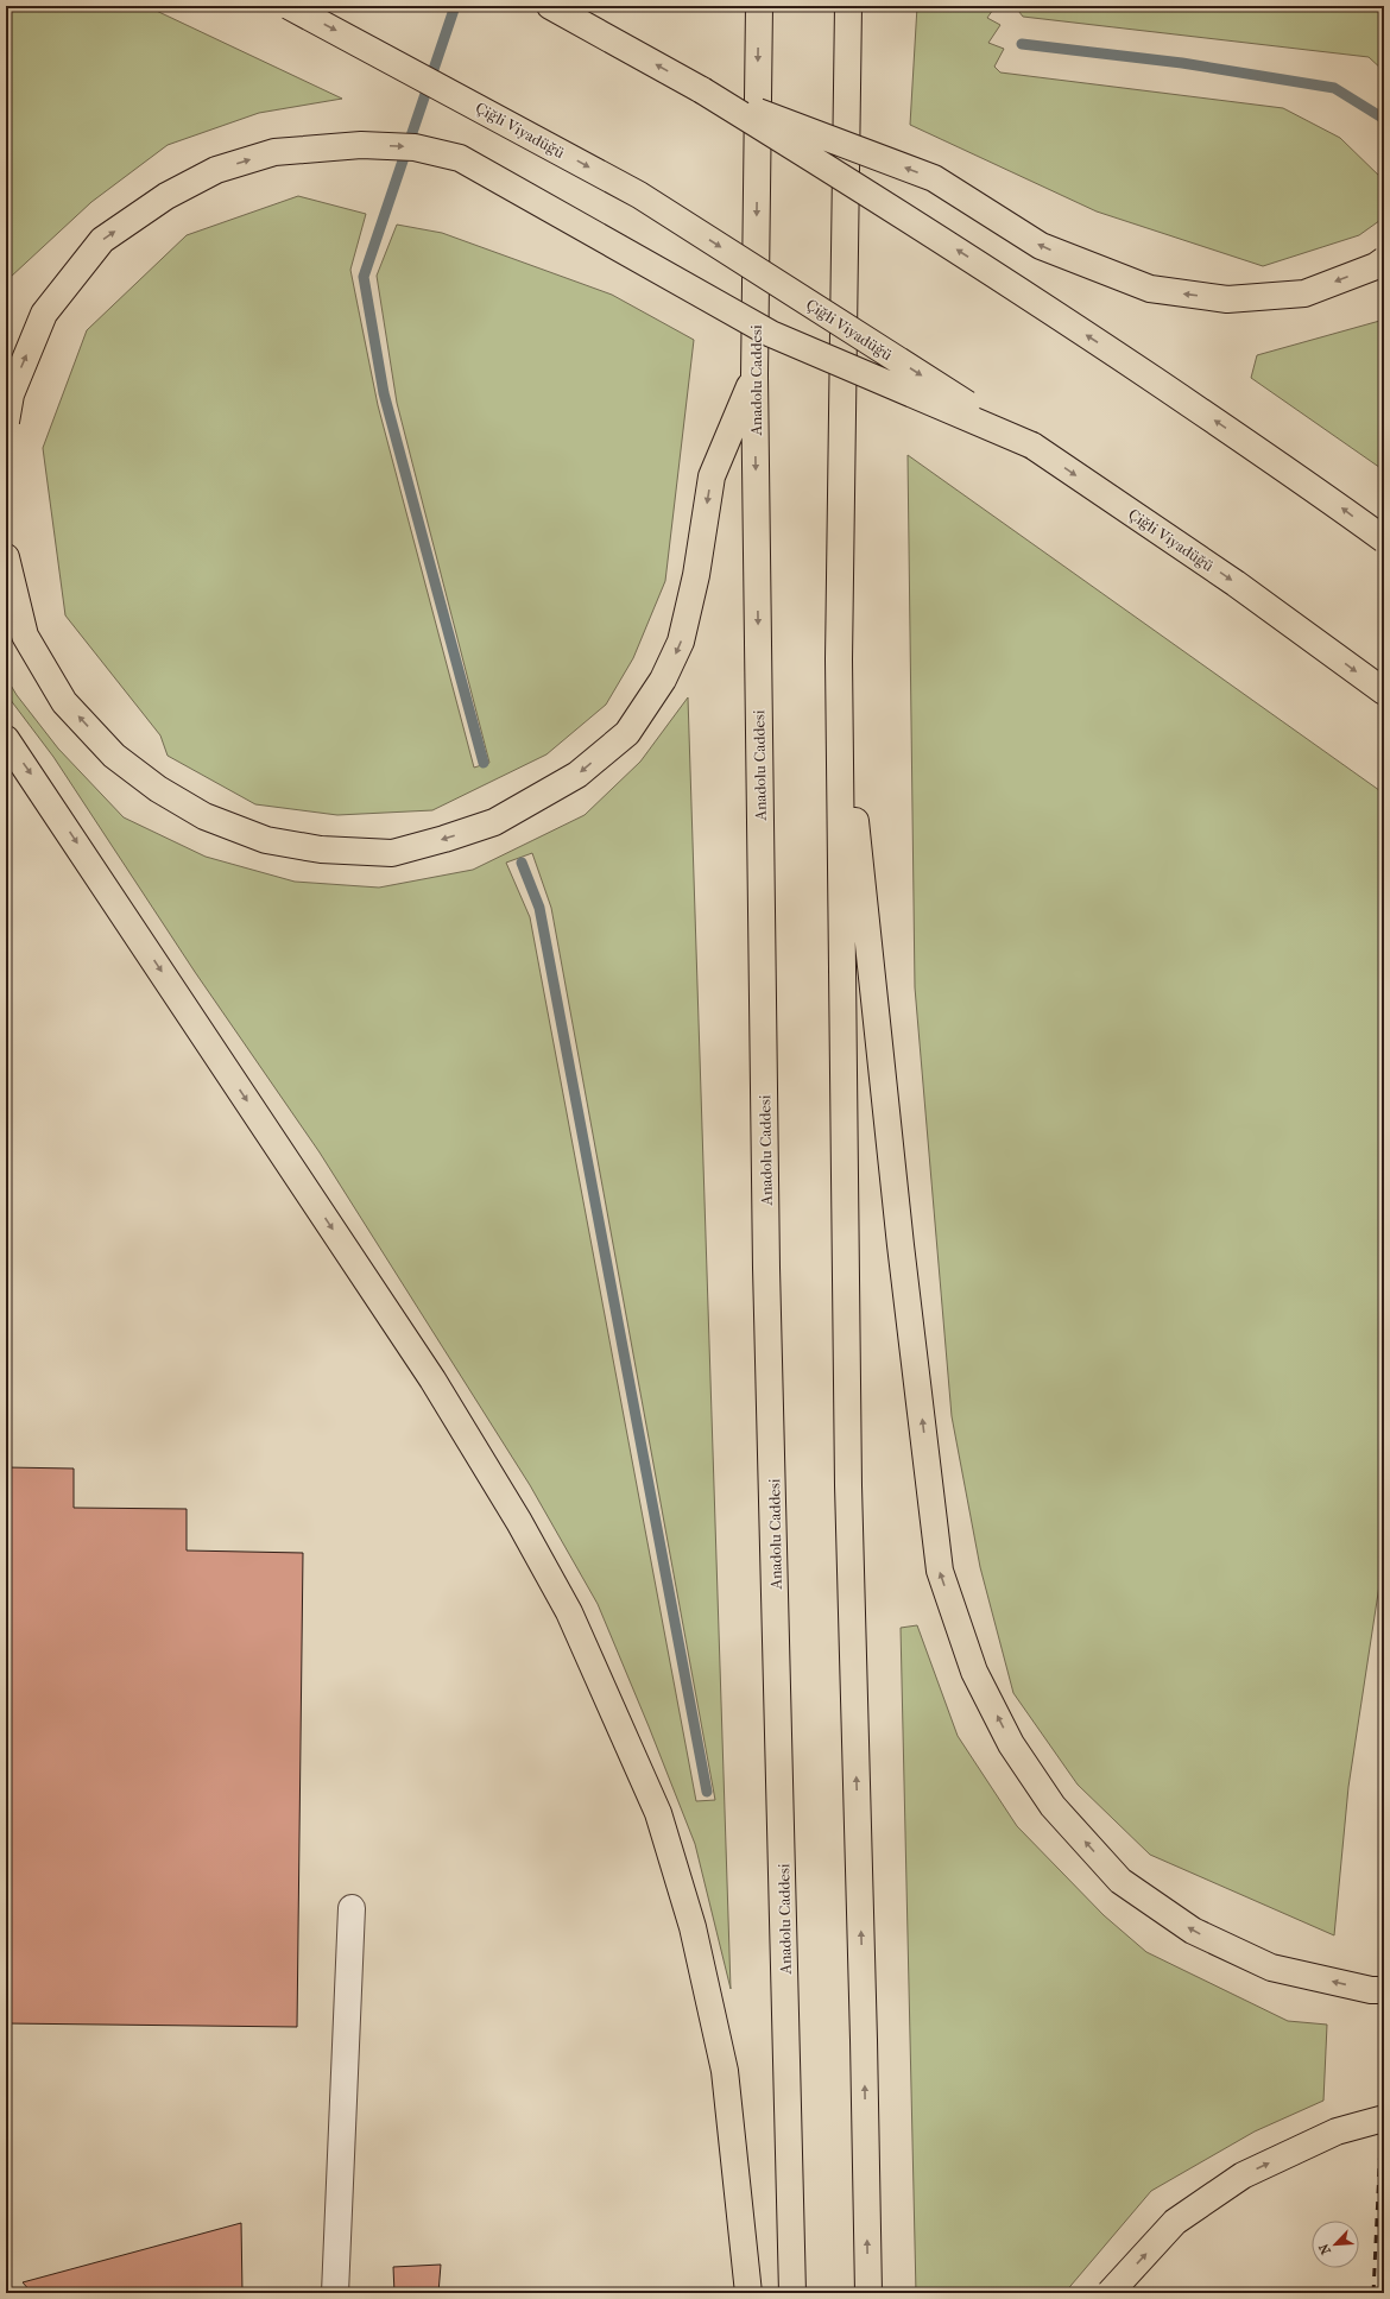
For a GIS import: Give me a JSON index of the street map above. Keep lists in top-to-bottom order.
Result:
{
  "streets": {
    "highway": ["Çiğli Viyadüğü", "Anadolu Caddesi"]
  },
  "north": "bottom left"
}
